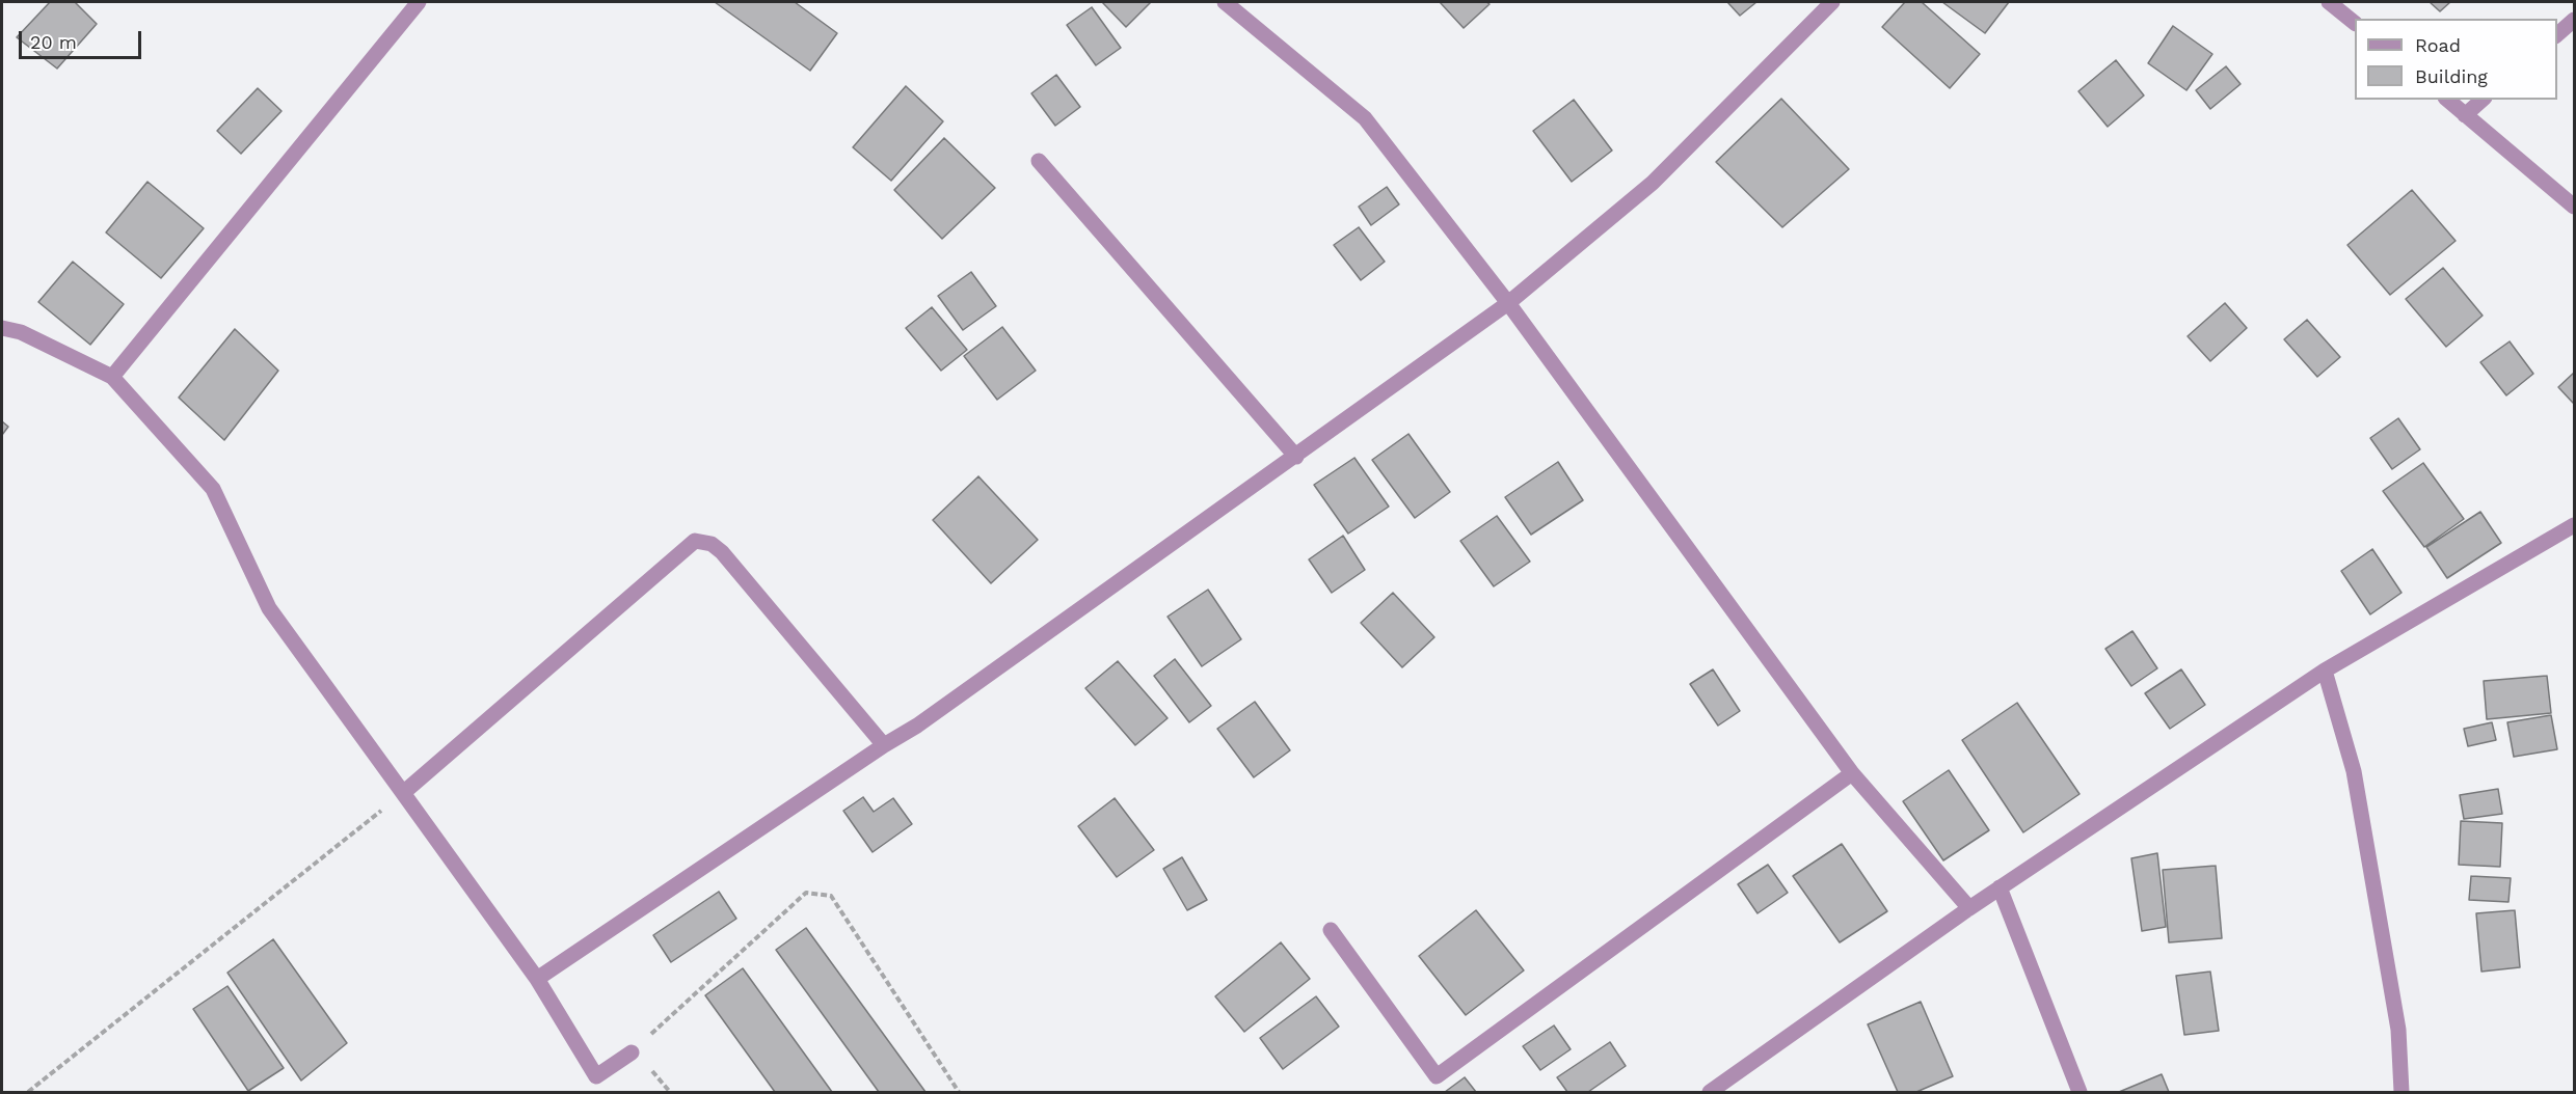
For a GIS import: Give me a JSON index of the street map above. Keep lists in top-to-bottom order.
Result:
{
  "legend": ["Road", "Building"],
  "scale_bar": "20 m"
}
